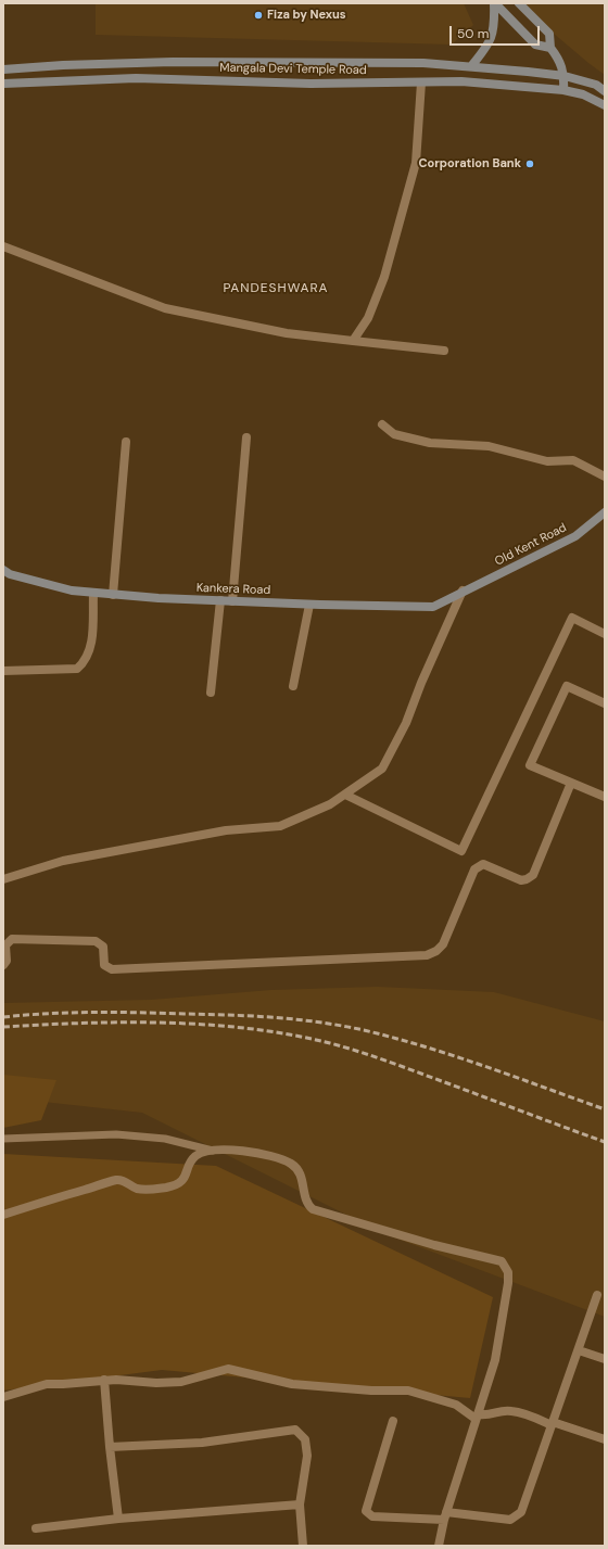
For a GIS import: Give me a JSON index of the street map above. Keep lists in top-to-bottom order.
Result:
{
  "streets": {
    "main road": ["Mangala Devi Temple Road", "Old Kent Road", "Kankera Road"]
  },
  "crossings": [
    ["Old Kent Road", "Kankera Road"]
  ],
  "districts": ["PANDESHWARA"],
  "places": ["Fiza by Nexus", "Corporation Bank"],
  "scale_bar": "50 m"
}
